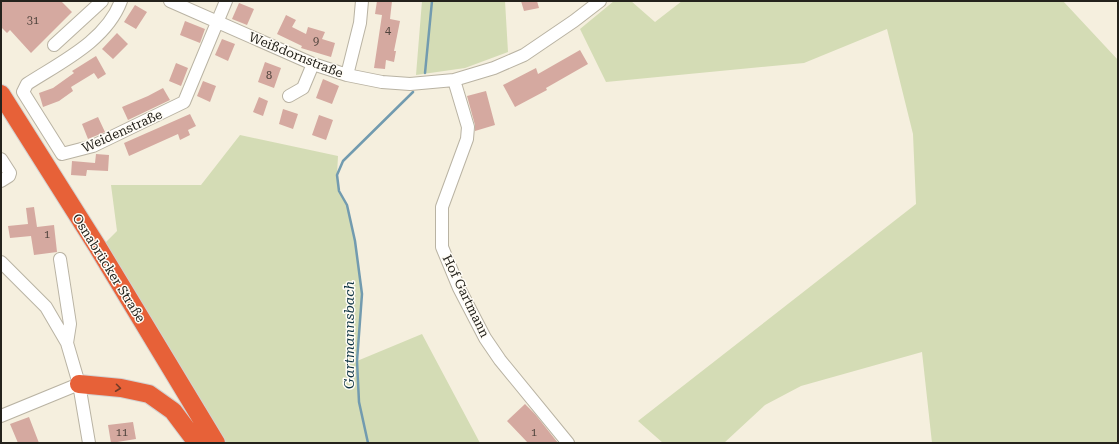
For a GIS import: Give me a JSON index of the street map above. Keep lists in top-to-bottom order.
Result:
{
  "streets": {
    "highway": ["Osnabrücker Straße"],
    "street": ["Weißdornstraße", "Weidenstraße", "Hof Gartmann"]
  },
  "crossings": [
    ["Weißdornstraße", "Weidenstraße"],
    ["Weißdornstraße", "Hof Gartmann"]
  ],
  "water": ["Gartmannsbach"],
  "house_numbers": [
    "31",
    "4",
    "9",
    "8",
    "1",
    "11",
    "1"
  ]
}
